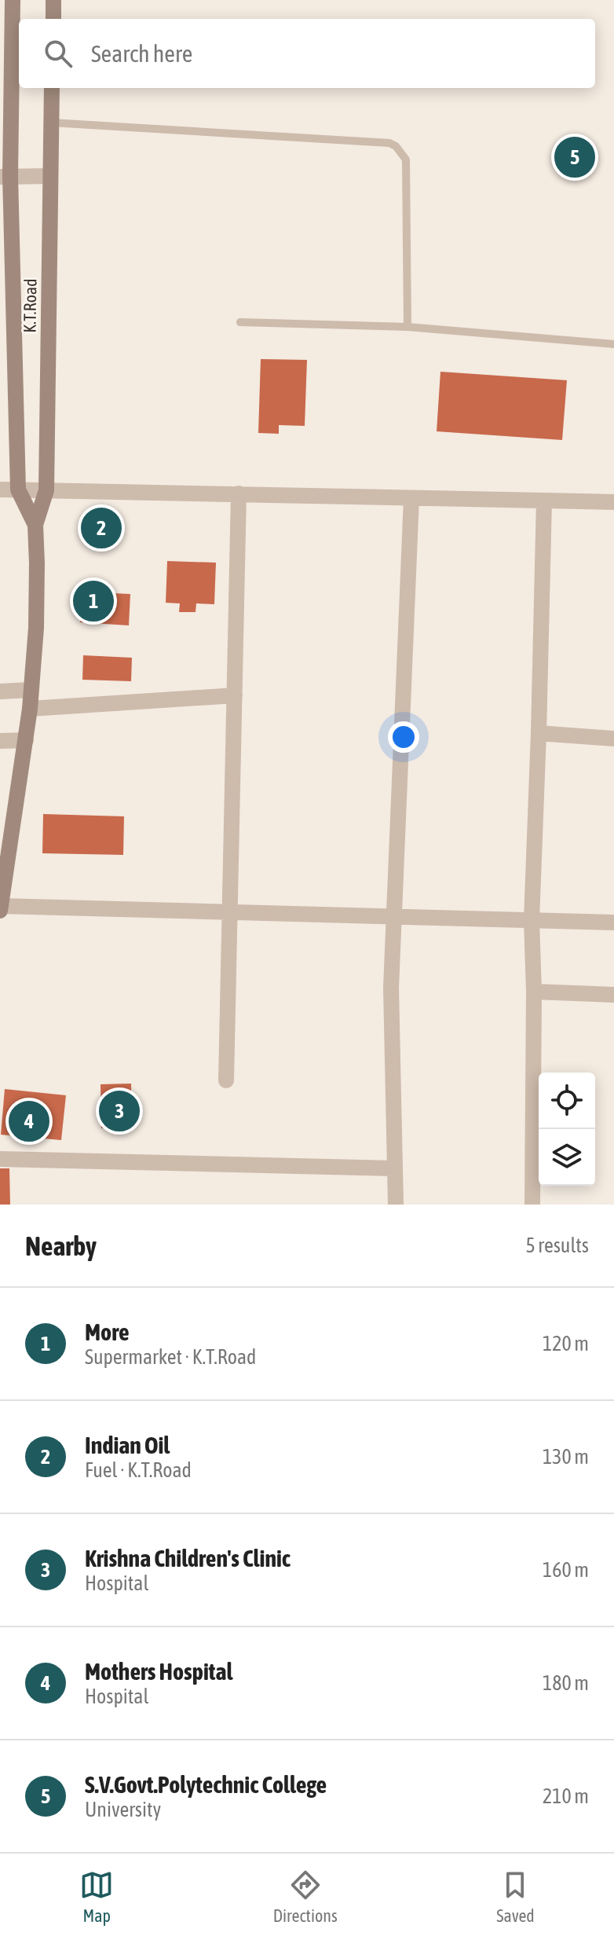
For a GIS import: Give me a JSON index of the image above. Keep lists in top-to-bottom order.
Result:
{
  "streets": {
    "main road": ["K.T.Road"]
  },
  "page": {
    "search": "Search here",
    "pins": [
      "5",
      "2",
      "1",
      "3",
      "4"
    ],
    "heading": ["Nearby", "5 results"],
    "list": [
      {
        "mark": "1",
        "name": "More",
        "note": "Supermarket · K.T.Road",
        "value": "120 m"
      },
      {
        "mark": "2",
        "name": "Indian Oil",
        "note": "Fuel · K.T.Road",
        "value": "130 m"
      },
      {
        "mark": "3",
        "name": "Krishna Children's Clinic",
        "note": "Hospital",
        "value": "160 m"
      },
      {
        "mark": "4",
        "name": "Mothers Hospital",
        "note": "Hospital",
        "value": "180 m"
      },
      {
        "mark": "5",
        "name": "S.V.Govt.Polytechnic College",
        "note": "University",
        "value": "210 m"
      }
    ],
    "nav": ["Map", "Directions", "Saved"]
  }
}
